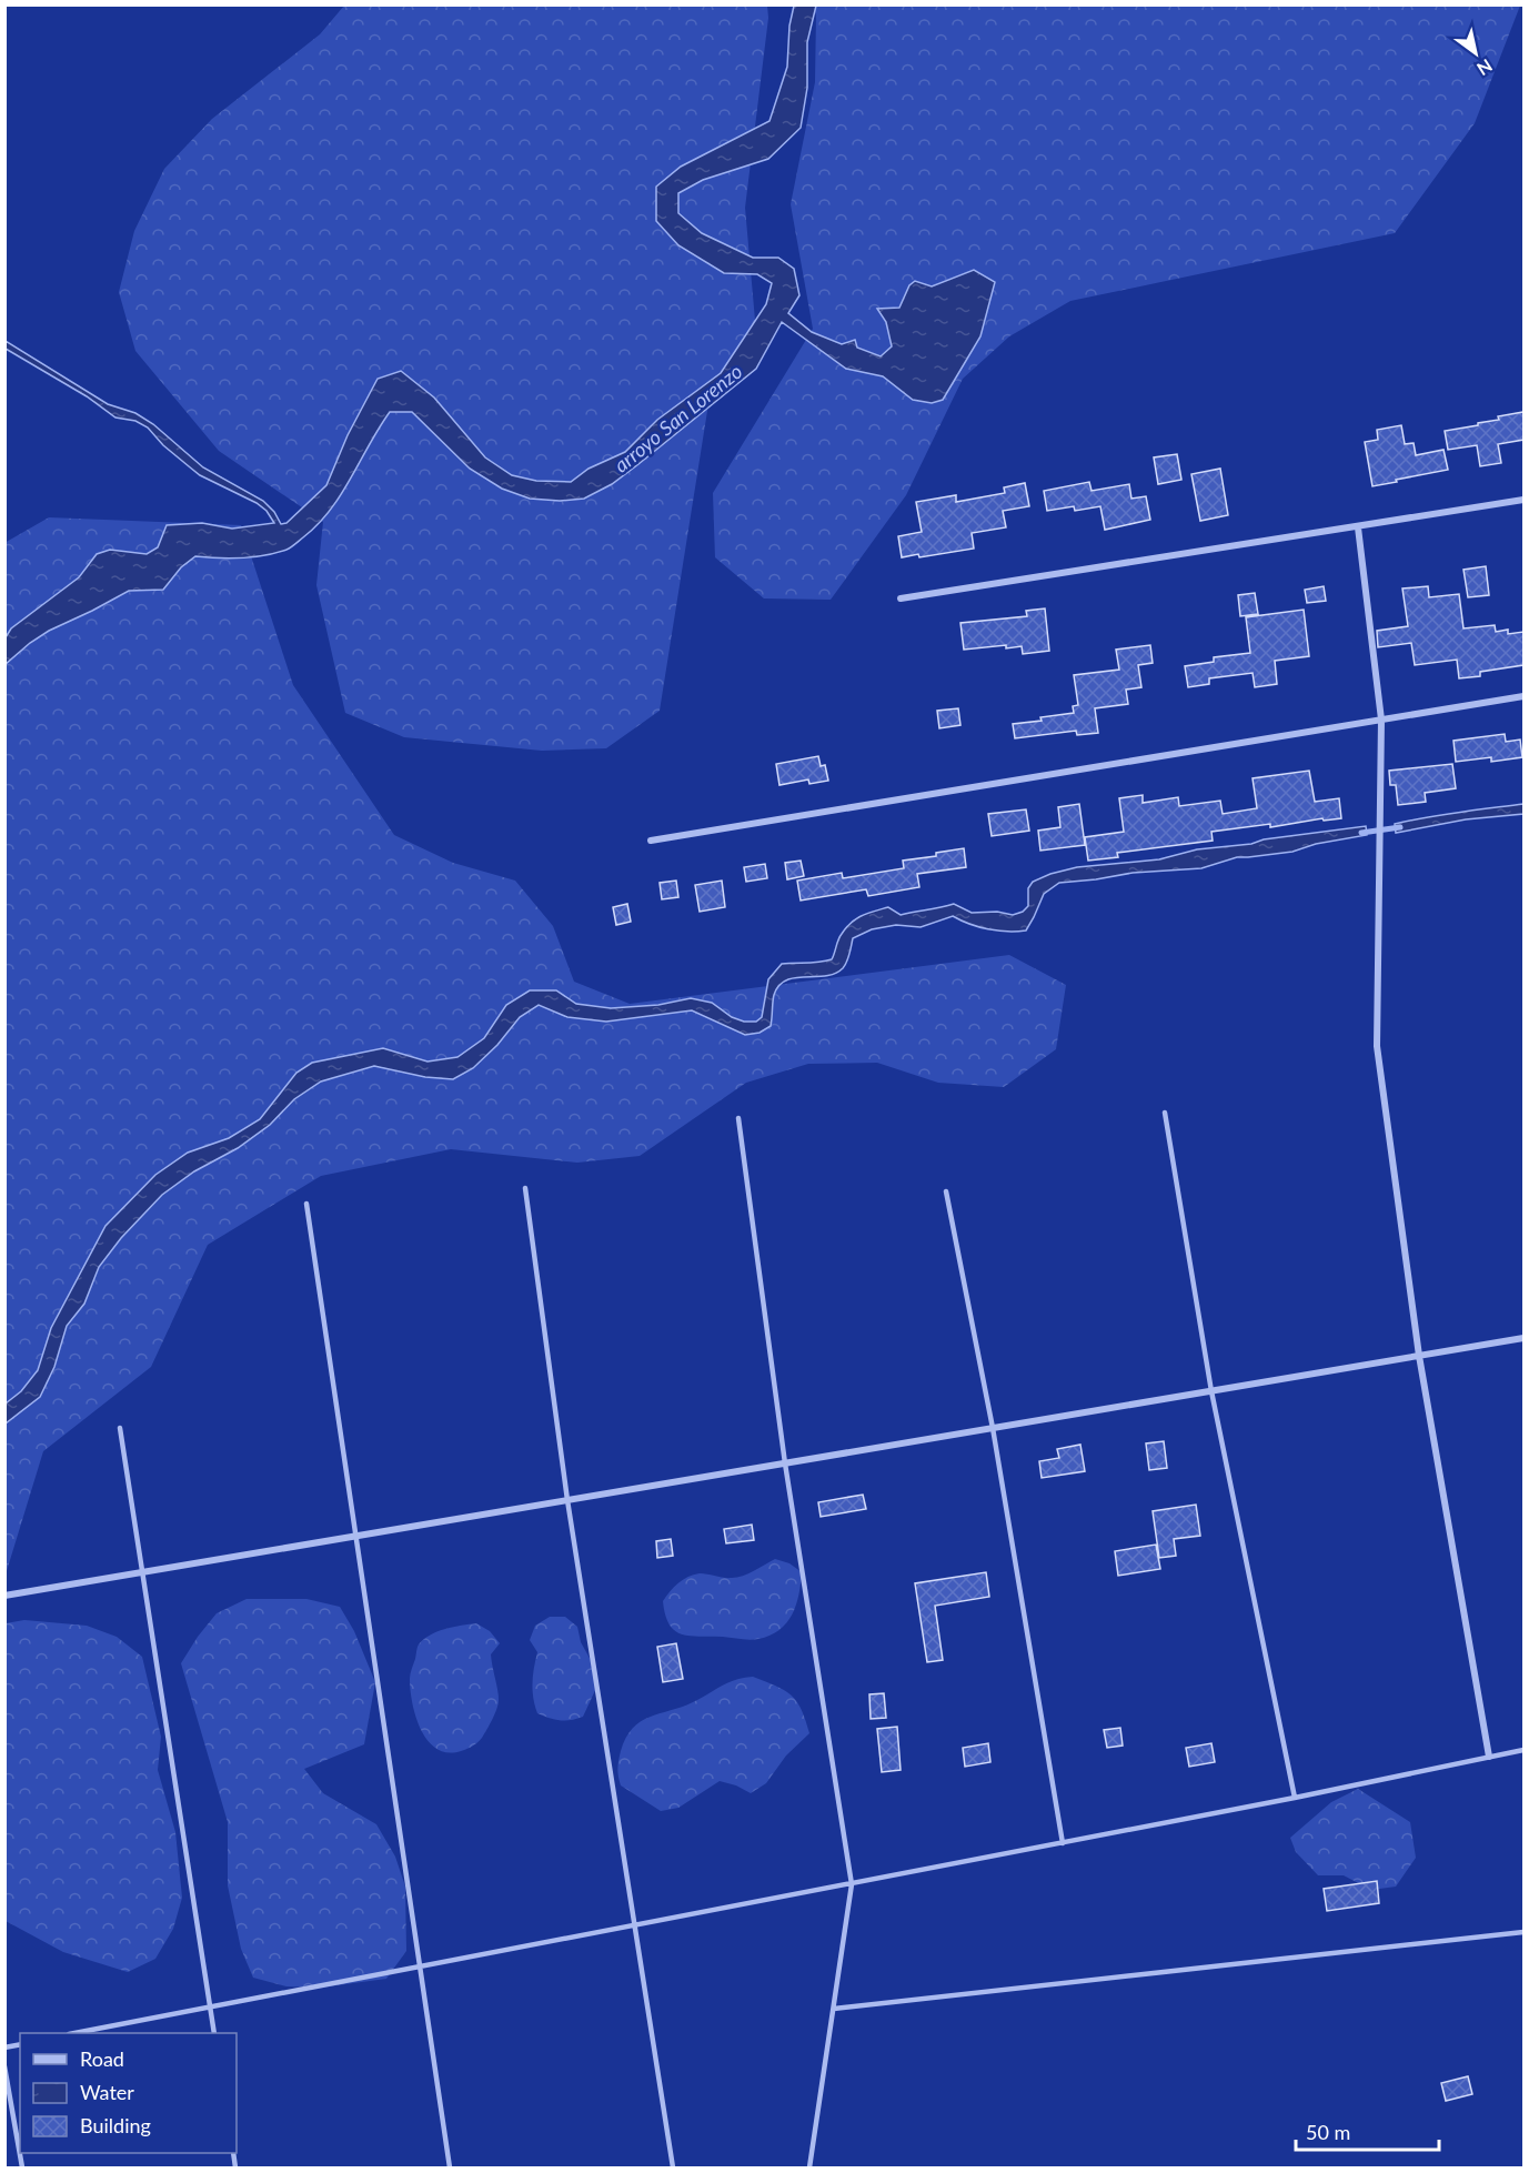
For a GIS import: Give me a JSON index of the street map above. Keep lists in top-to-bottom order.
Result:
{
  "water": ["arroyo San Lorenzo"],
  "legend": ["Road", "Water", "Building"],
  "scale_bar": "50 m",
  "north": "bottom right"
}
